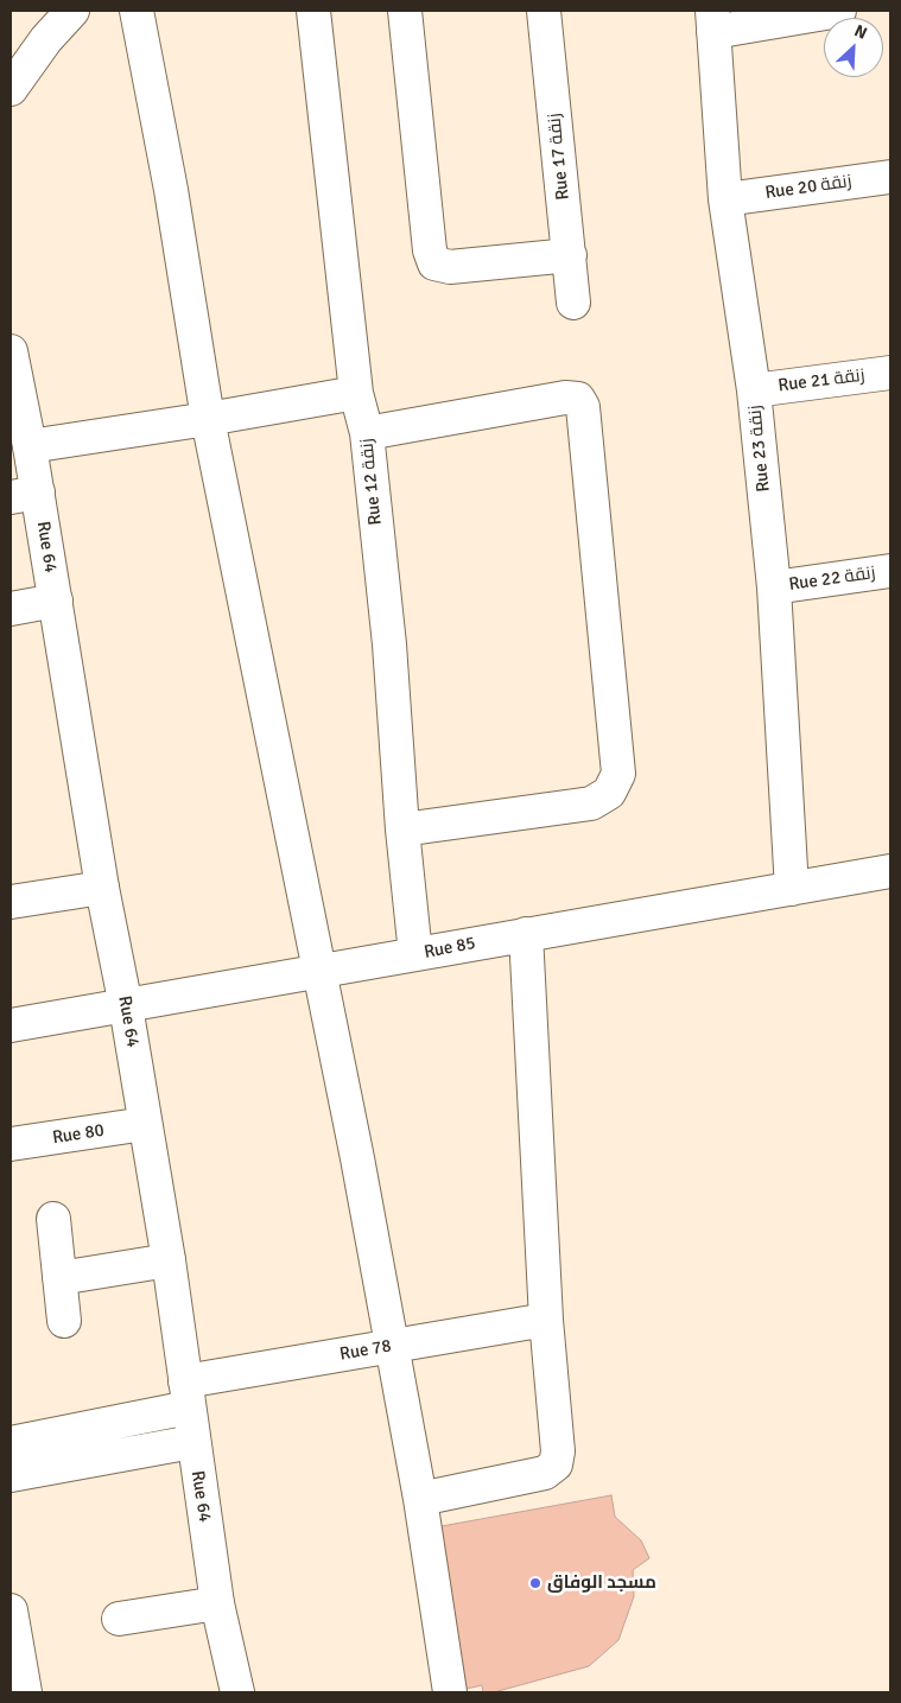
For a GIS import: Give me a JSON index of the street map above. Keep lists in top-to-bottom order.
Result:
{
  "streets": {
    "street": [
      "Rue 17 زنقة",
      "Rue 20 زنقة",
      "Rue 21 زنقة",
      "Rue 23 زنقة",
      "Rue 12 زنقة",
      "Rue 64",
      "Rue 22 زنقة",
      "Rue 85",
      "Rue 80",
      "Rue 78"
    ]
  },
  "crossings": [
    ["Rue 20 زنقة", "Rue 23 زنقة"],
    ["Rue 21 زنقة", "Rue 23 زنقة"],
    ["Rue 23 زنقة", "Rue 22 زنقة"],
    ["Rue 23 زنقة", "Rue 85"],
    ["Rue 12 زنقة", "Rue 85"],
    ["Rue 64", "Rue 85"],
    ["Rue 64", "Rue 80"],
    ["Rue 64", "Rue 78"]
  ],
  "places": ["مسجد الوفاق"],
  "north": "top right"
}
